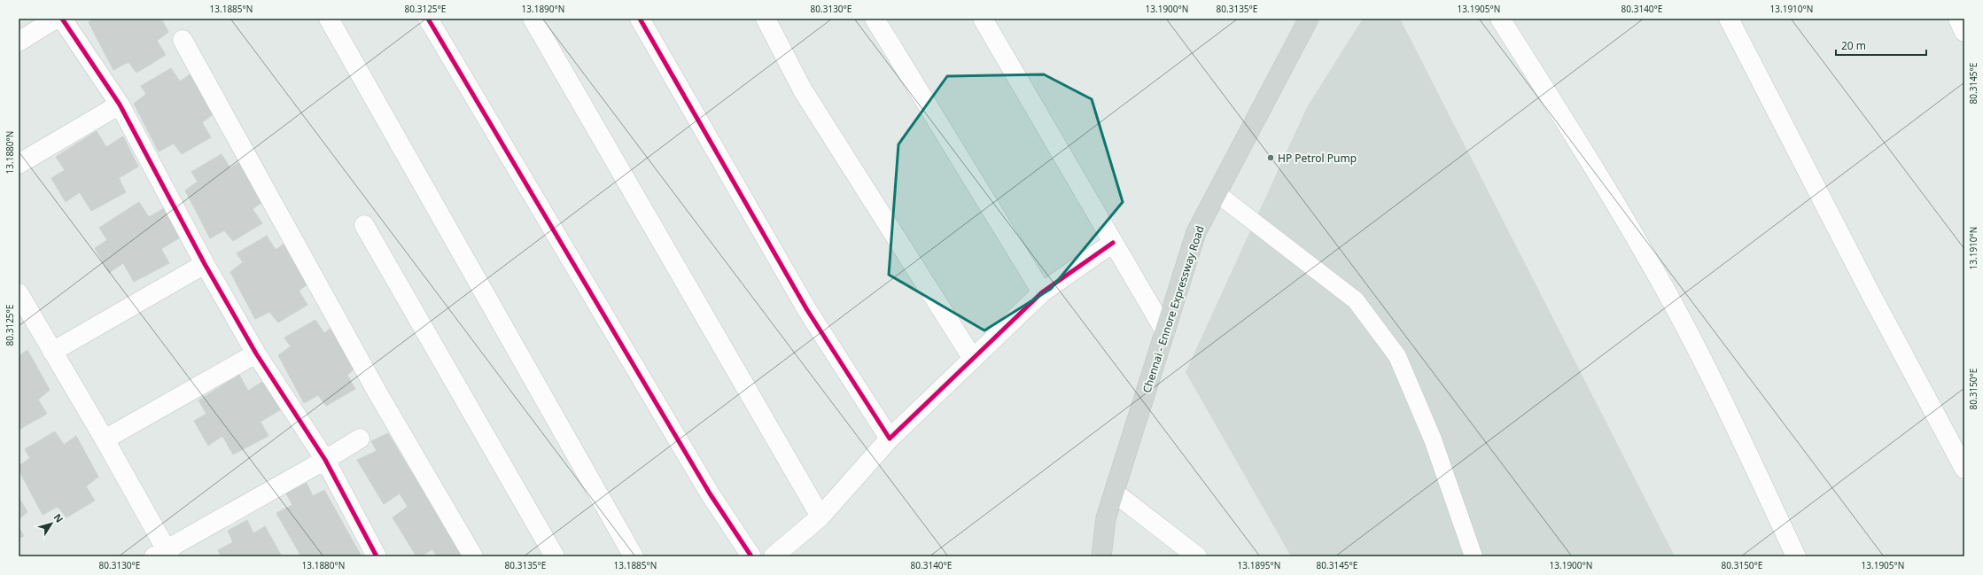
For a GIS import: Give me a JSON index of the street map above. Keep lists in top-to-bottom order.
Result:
{
  "streets": {
    "main road": ["Chennai - Ennore Expressway Road"]
  },
  "places": ["HP Petrol Pump"],
  "scale_bar": "20 m",
  "north": "top right",
  "coordinates": [
    "13.1885°N",
    "80.3125°E",
    "13.1890°N",
    "80.3130°E",
    "13.1900°N",
    "80.3135°E",
    "13.1905°N",
    "80.3140°E",
    "13.1910°N",
    "80.3145°E",
    "13.1880°N",
    "80.3150°E",
    "13.1895°N"
  ]
}
